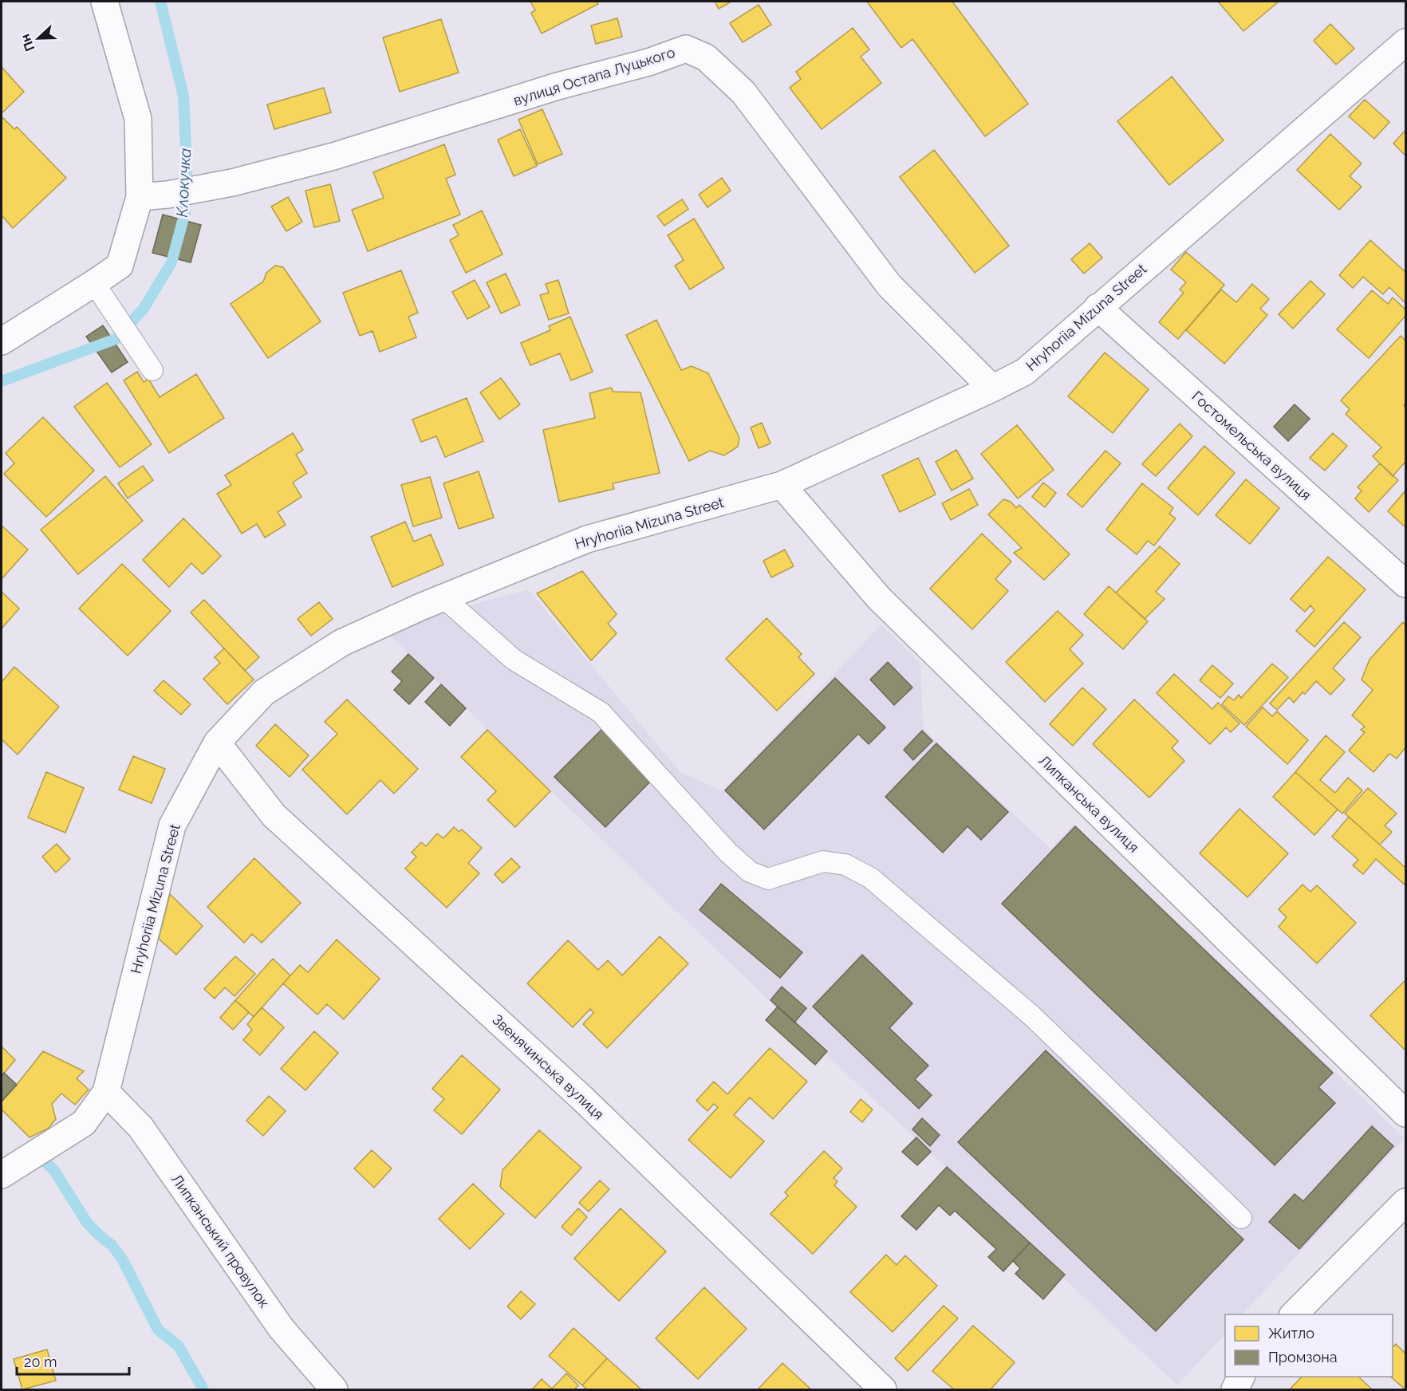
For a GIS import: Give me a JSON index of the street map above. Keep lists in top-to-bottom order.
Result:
{
  "streets": {
    "street": [
      "вулиця Остапа Луцького",
      "Hryhoriia Mizuna Street",
      "Гостомельська вулиця",
      "Липканська вулиця",
      "Звенячинська вулиця",
      "Липканський провулок"
    ]
  },
  "crossings": [
    ["вулиця Остапа Луцького", "Hryhoriia Mizuna Street"],
    ["Hryhoriia Mizuna Street", "Гостомельська вулиця"],
    ["Hryhoriia Mizuna Street", "Липканська вулиця"],
    ["Hryhoriia Mizuna Street", "Звенячинська вулиця"],
    ["Hryhoriia Mizuna Street", "Липканський провулок"]
  ],
  "water": ["Клокучка"],
  "legend": ["Житло", "Промзона"],
  "scale_bar": "20 m",
  "north": "left"
}
